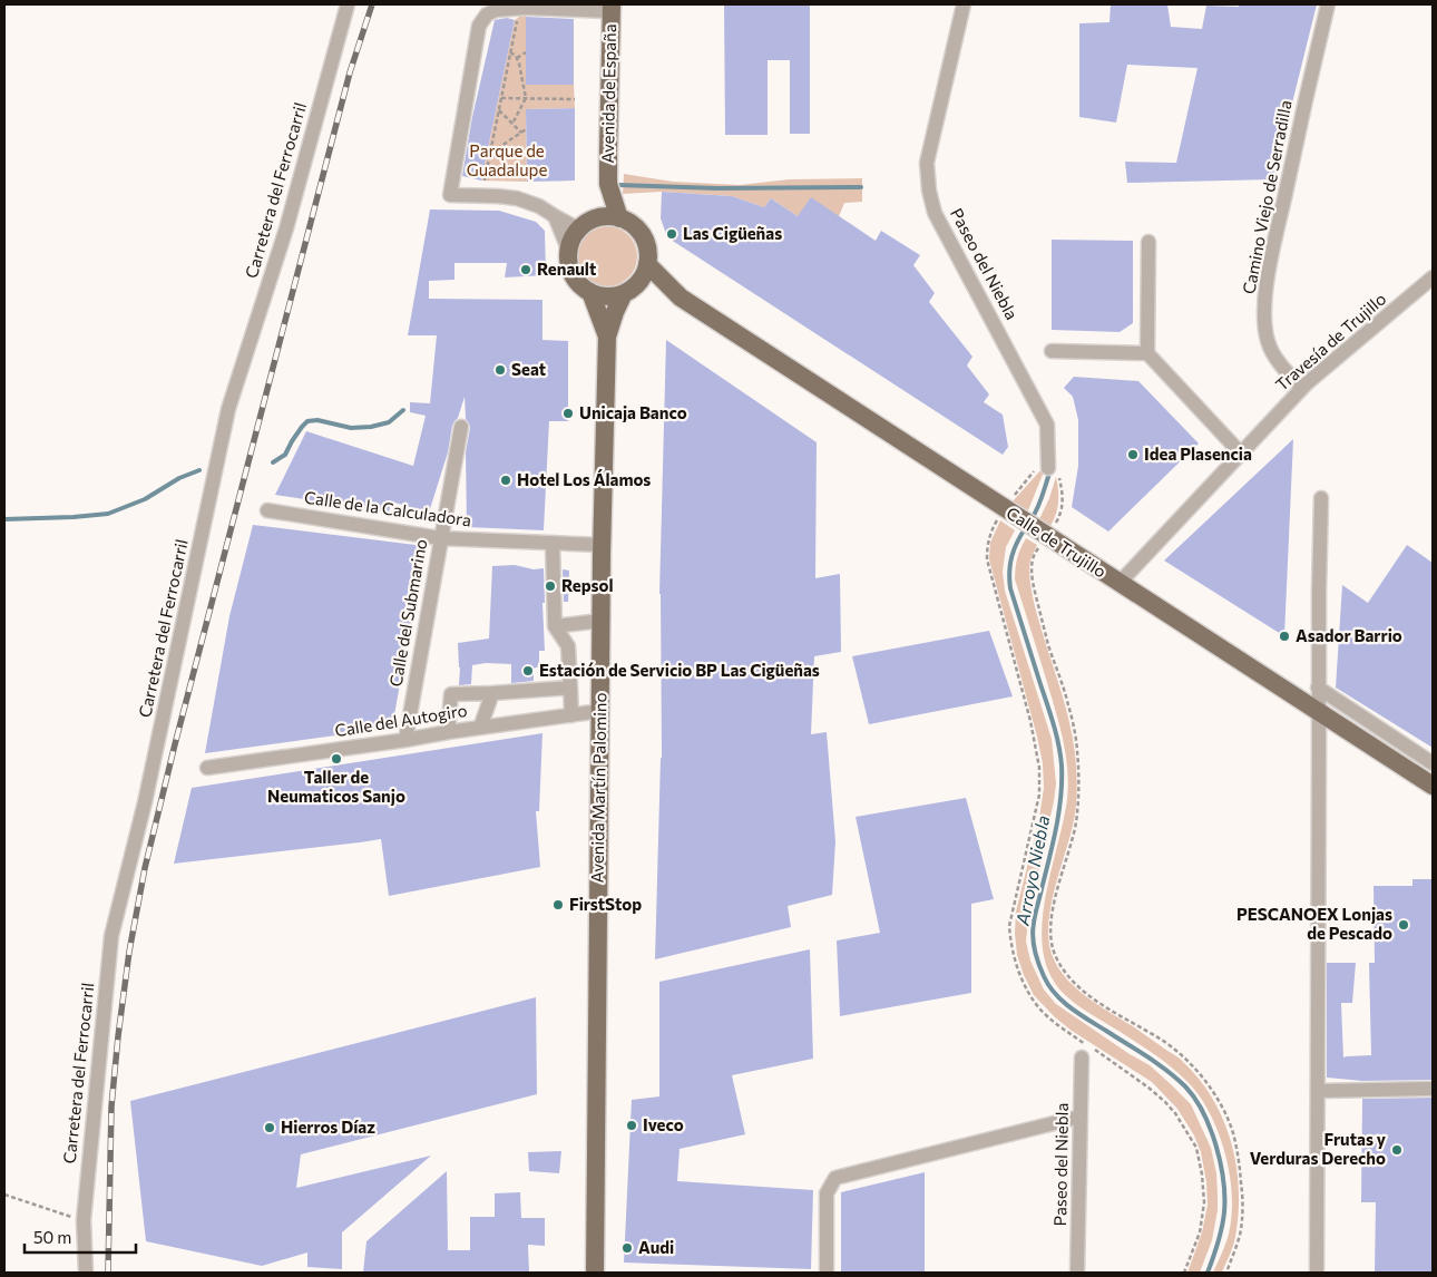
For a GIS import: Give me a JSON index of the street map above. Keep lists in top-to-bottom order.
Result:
{
  "streets": {
    "main road": ["Avenida de España", "Calle de Trujillo", "Avenida Martín Palomino"],
    "street": [
      "Carretera del Ferrocarril",
      "Camino Viejo de Serradilla",
      "Paseo del Niebla",
      "Travesía de Trujillo",
      "Calle de la Calculadora",
      "Calle del Submarino",
      "Calle del Autogiro"
    ]
  },
  "crossings": [
    ["Avenida de España", "Avenida Martín Palomino"],
    ["Camino Viejo de Serradilla", "Travesía de Trujillo"],
    ["Travesía de Trujillo", "Calle de Trujillo"],
    ["Calle de la Calculadora", "Calle del Submarino"],
    ["Calle de la Calculadora", "Avenida Martín Palomino"],
    ["Calle del Submarino", "Calle del Autogiro"],
    ["Calle del Autogiro", "Avenida Martín Palomino"]
  ],
  "water": ["Arroyo Niebla"],
  "parks": ["Parque de Guadalupe"],
  "places": [
    "Las Cigüeñas",
    "Renault",
    "Seat",
    "Unicaja Banco",
    "Idea Plasencia",
    "Hotel Los Álamos",
    "Repsol",
    "Asador Barrio",
    "Estación de Servicio BP Las Cigüeñas",
    "Taller de Neumaticos Sanjo",
    "FirstStop",
    "PESCANOEX Lonjas de Pescado",
    "Iveco",
    "Hierros Díaz",
    "Frutas y Verduras Derecho",
    "Audi"
  ],
  "scale_bar": "50 m"
}
